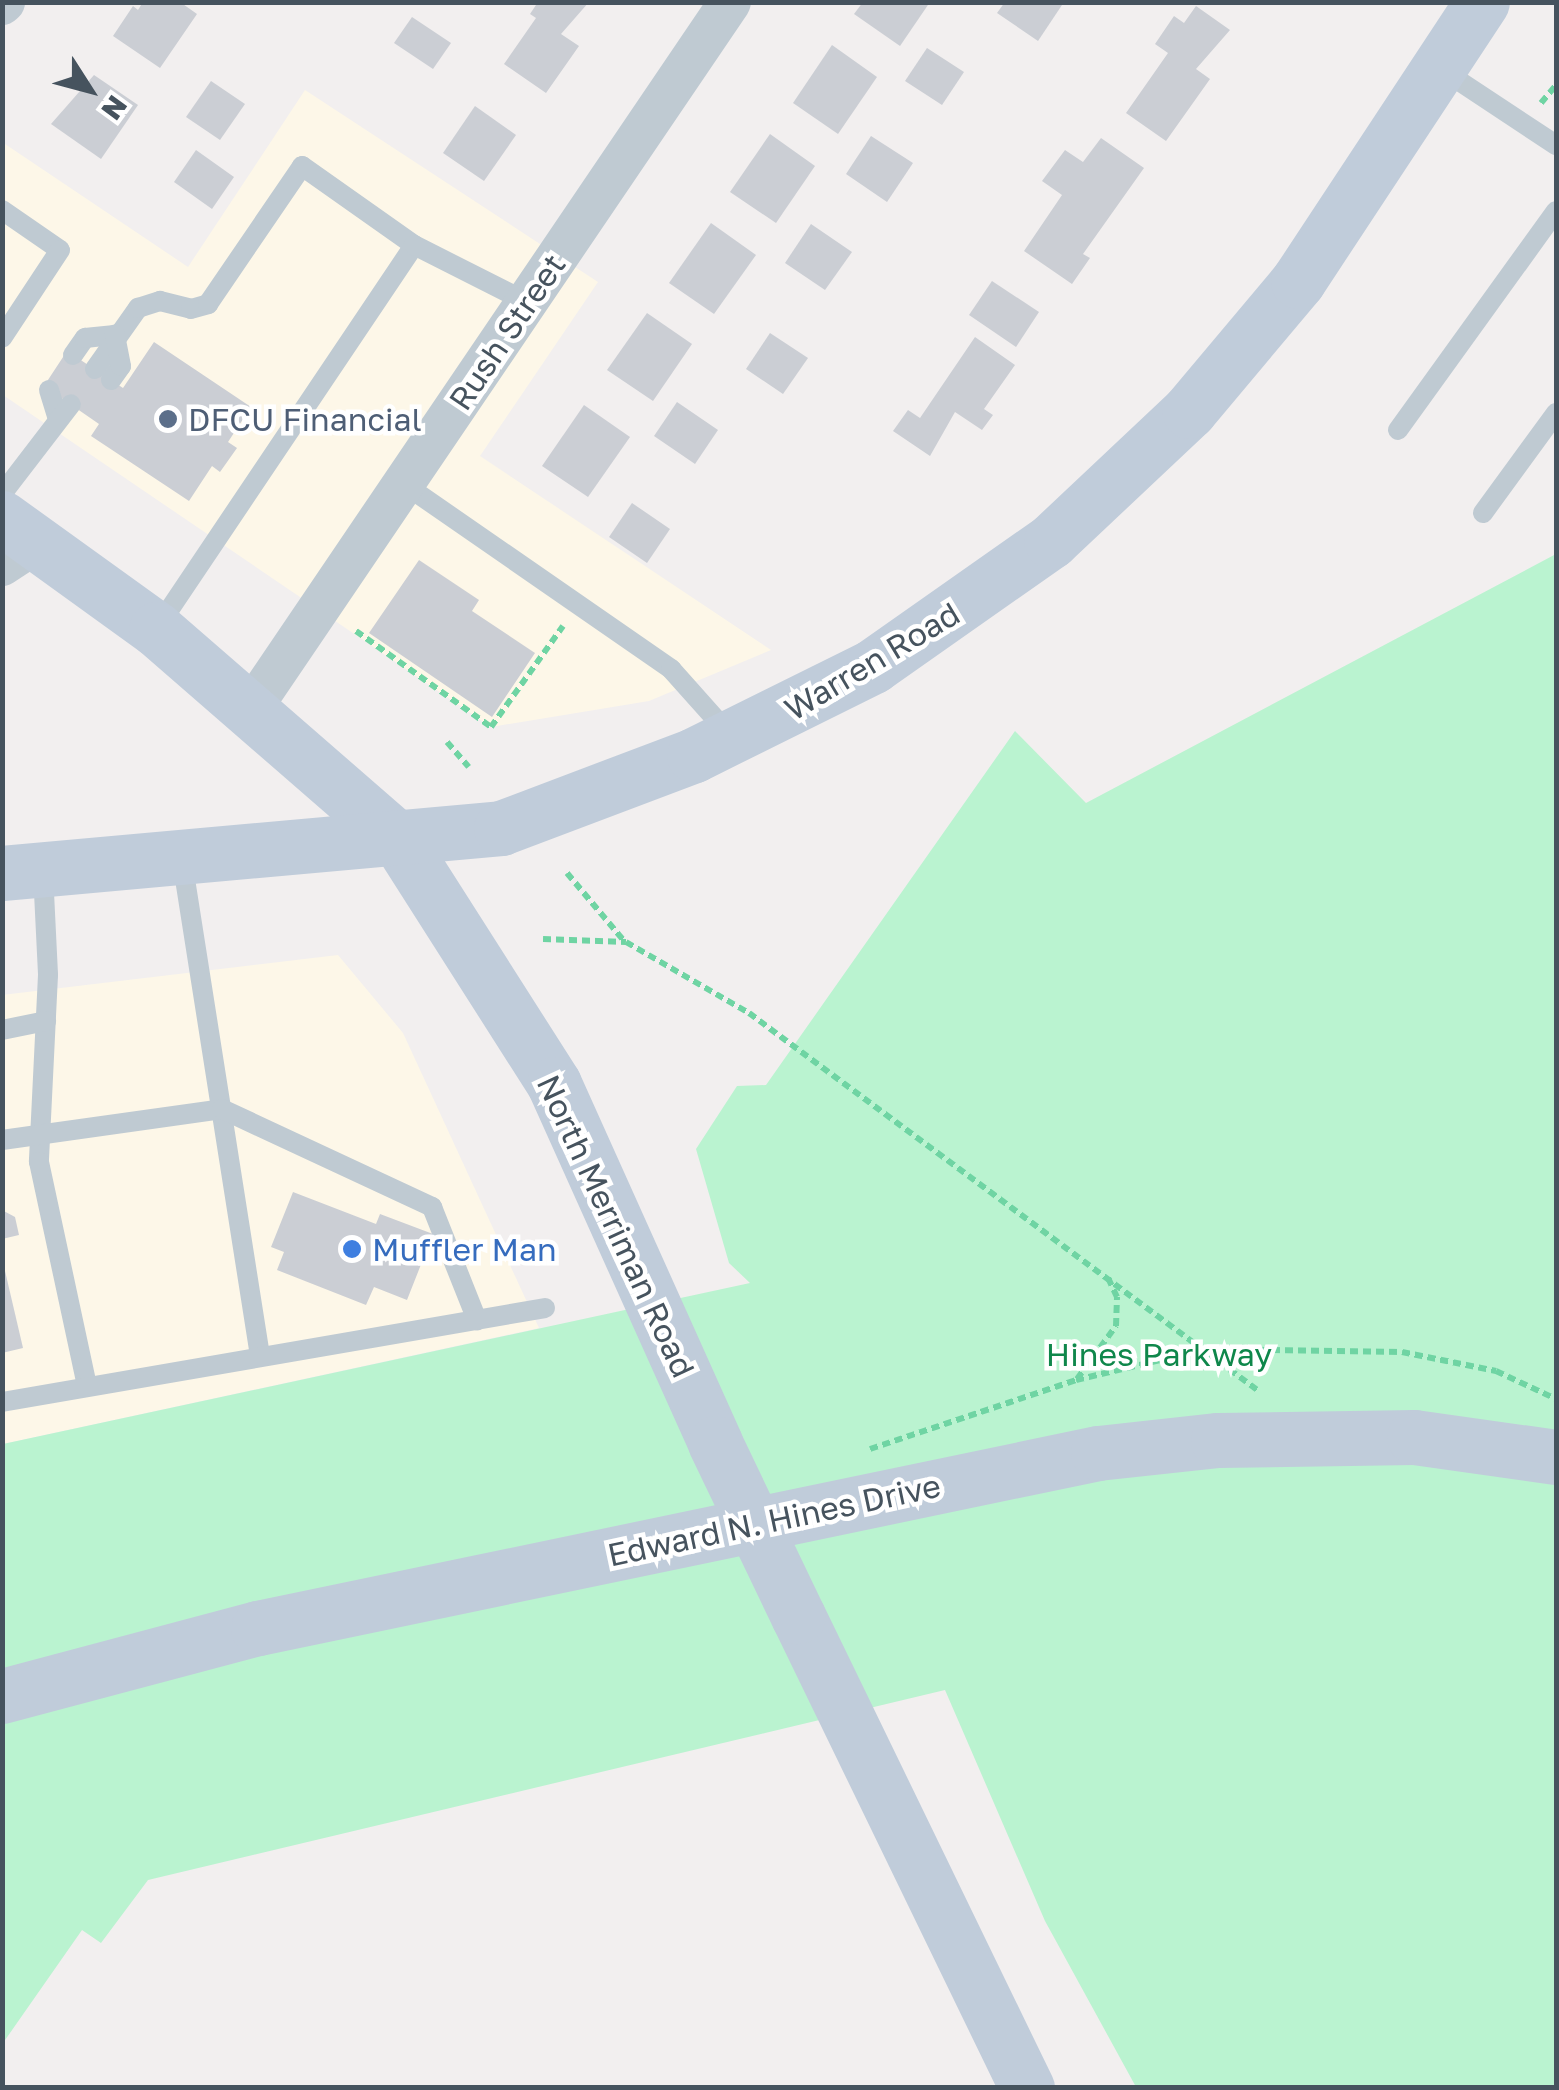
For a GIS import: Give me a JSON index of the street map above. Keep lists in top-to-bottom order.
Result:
{
  "streets": {
    "main road": ["Warren Road", "North Merriman Road", "Edward N. Hines Drive"],
    "street": ["Rush Street"]
  },
  "crossings": [
    ["Rush Street", "North Merriman Road"],
    ["Warren Road", "North Merriman Road"]
  ],
  "parks": ["Hines Parkway"],
  "places": ["DFCU Financial", "Muffler Man"],
  "north": "bottom right"
}
